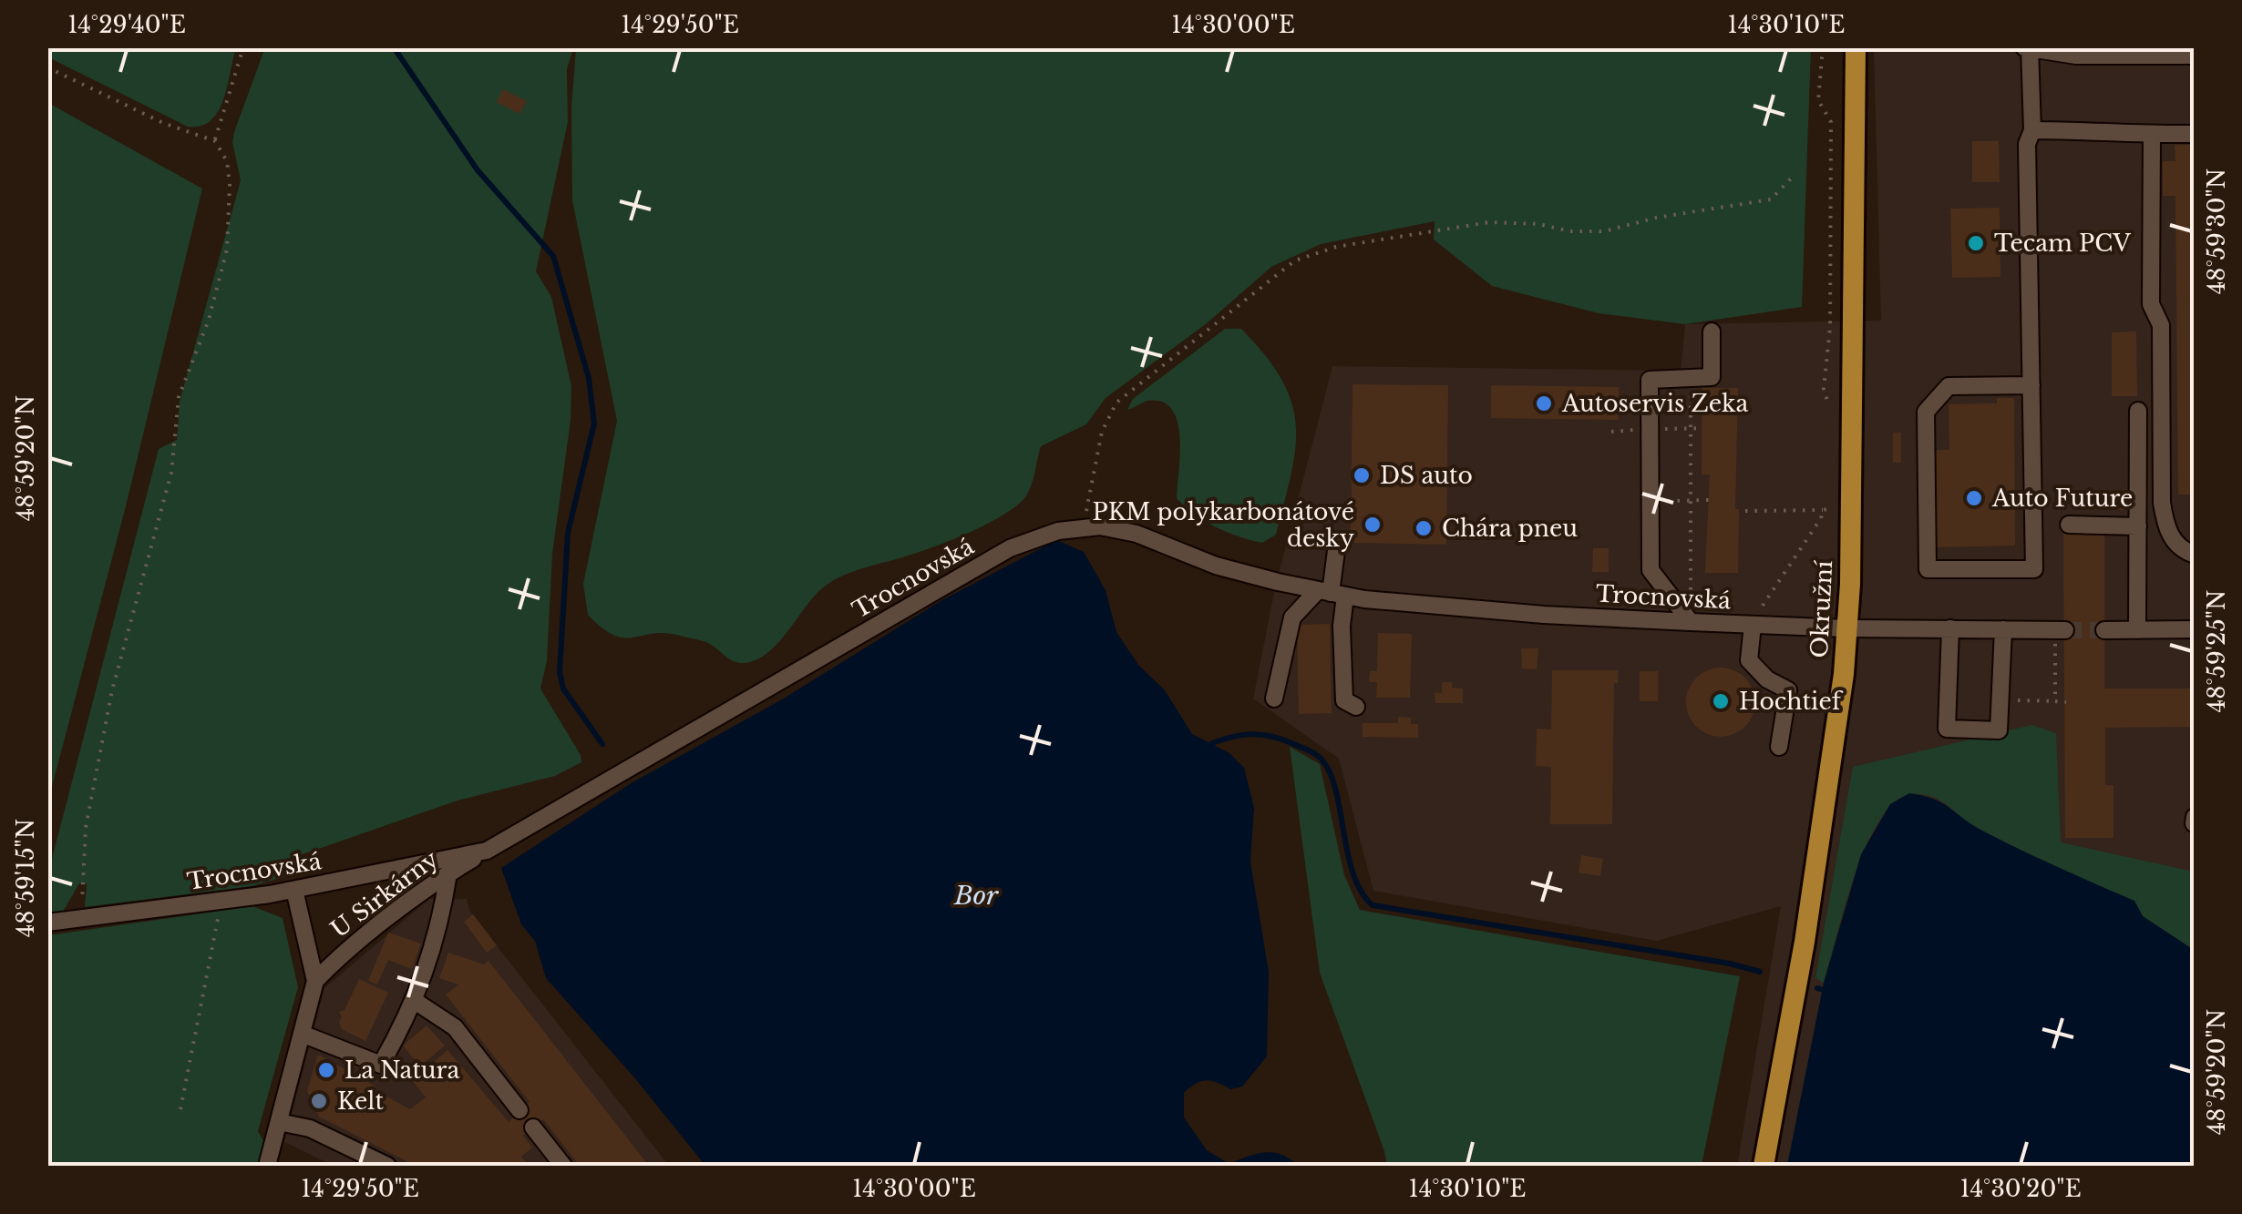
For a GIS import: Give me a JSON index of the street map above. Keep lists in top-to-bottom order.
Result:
{
  "streets": {
    "main road": ["Okružní"],
    "street": ["Trocnovská", "U Sirkárny"]
  },
  "crossings": [
    ["Trocnovská", "Okružní"],
    ["Trocnovská", "U Sirkárny"]
  ],
  "water": ["Bor"],
  "places": [
    "Tecam PCV",
    "Autoservis Zeka",
    "DS auto",
    "Auto Future",
    "PKM polykarbonátové desky",
    "Chára pneu",
    "Hochtief",
    "La Natura",
    "Kelt"
  ],
  "coordinates": [
    "14°29'40\"E",
    "14°29'50\"E",
    "14°30'00\"E",
    "14°30'10\"E",
    "48°59'30\"N",
    "48°59'20\"N",
    "48°59'25\"N",
    "48°59'15\"N",
    "14°30'20\"E"
  ]
}
